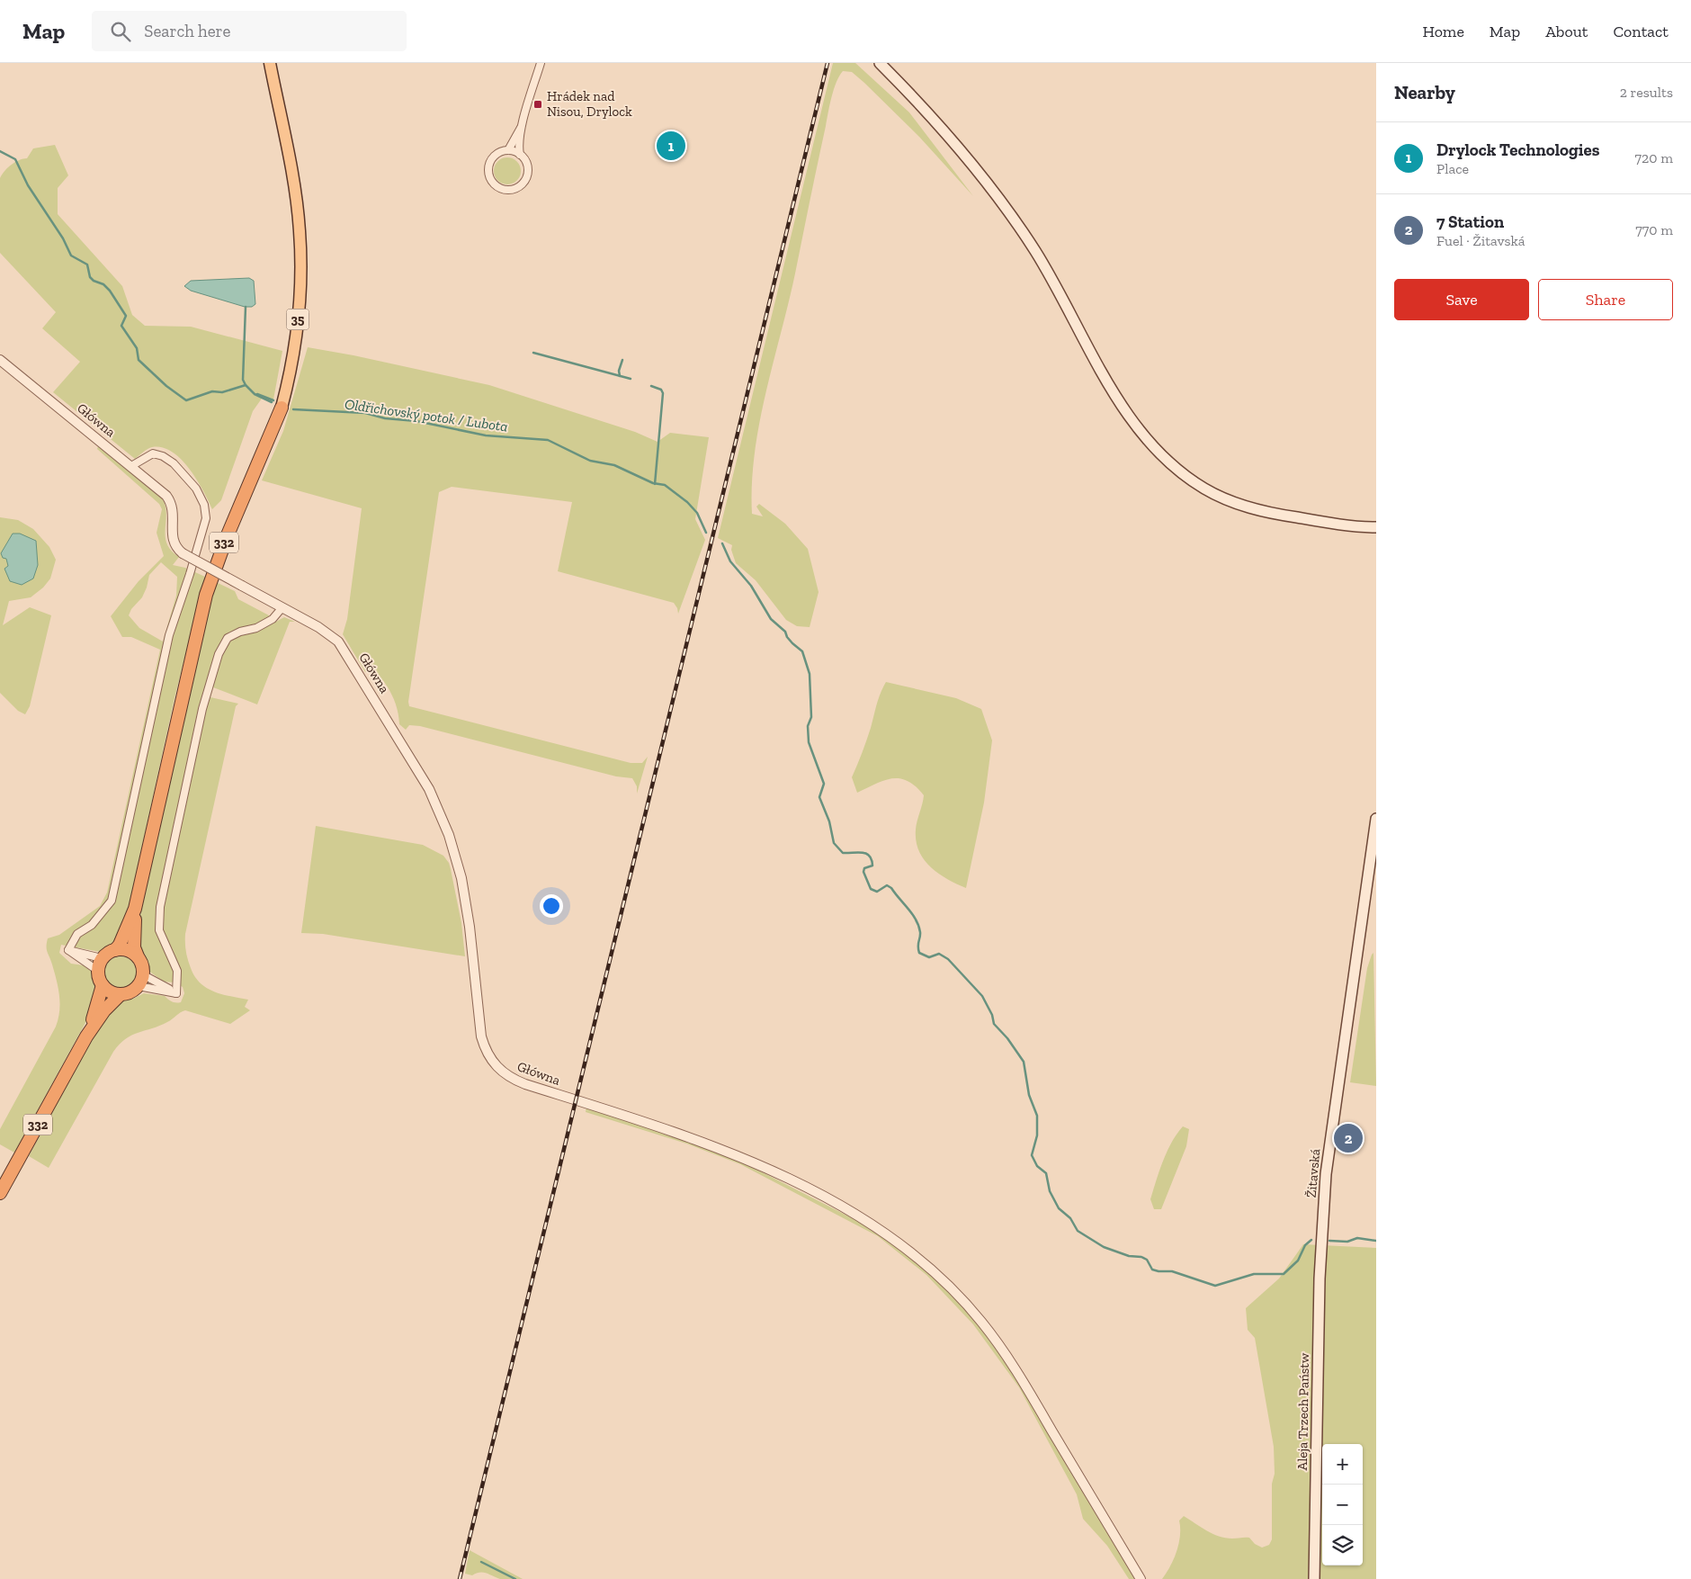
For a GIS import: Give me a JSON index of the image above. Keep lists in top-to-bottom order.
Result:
{
  "streets": {
    "highway": ["332"],
    "main road": ["35", "Žitavská", "Aleja Trzech Państw"],
    "street": ["Główna"]
  },
  "crossings": [
    ["35", "332"],
    ["Žitavská", "Aleja Trzech Państw"]
  ],
  "water": ["Oldřichovský potok / Lubota"],
  "places": {
    "transit": ["Hrádek nad Nisou, Drylock"]
  },
  "page": {
    "header": "Map",
    "search": "Search here",
    "nav": [
      "Home",
      "Map",
      "About",
      "Contact"
    ],
    "heading": ["Nearby", "2 results"],
    "list": [
      {
        "mark": "1",
        "name": "Drylock Technologies",
        "note": "Place",
        "value": "720 m"
      },
      {
        "mark": "2",
        "name": "7 Station",
        "note": "Fuel · Žitavská",
        "value": "770 m"
      }
    ],
    "pins": ["1", "2"],
    "buttons": ["Save", "Share"],
    "map_buttons": ["+", "−"]
  }
}
